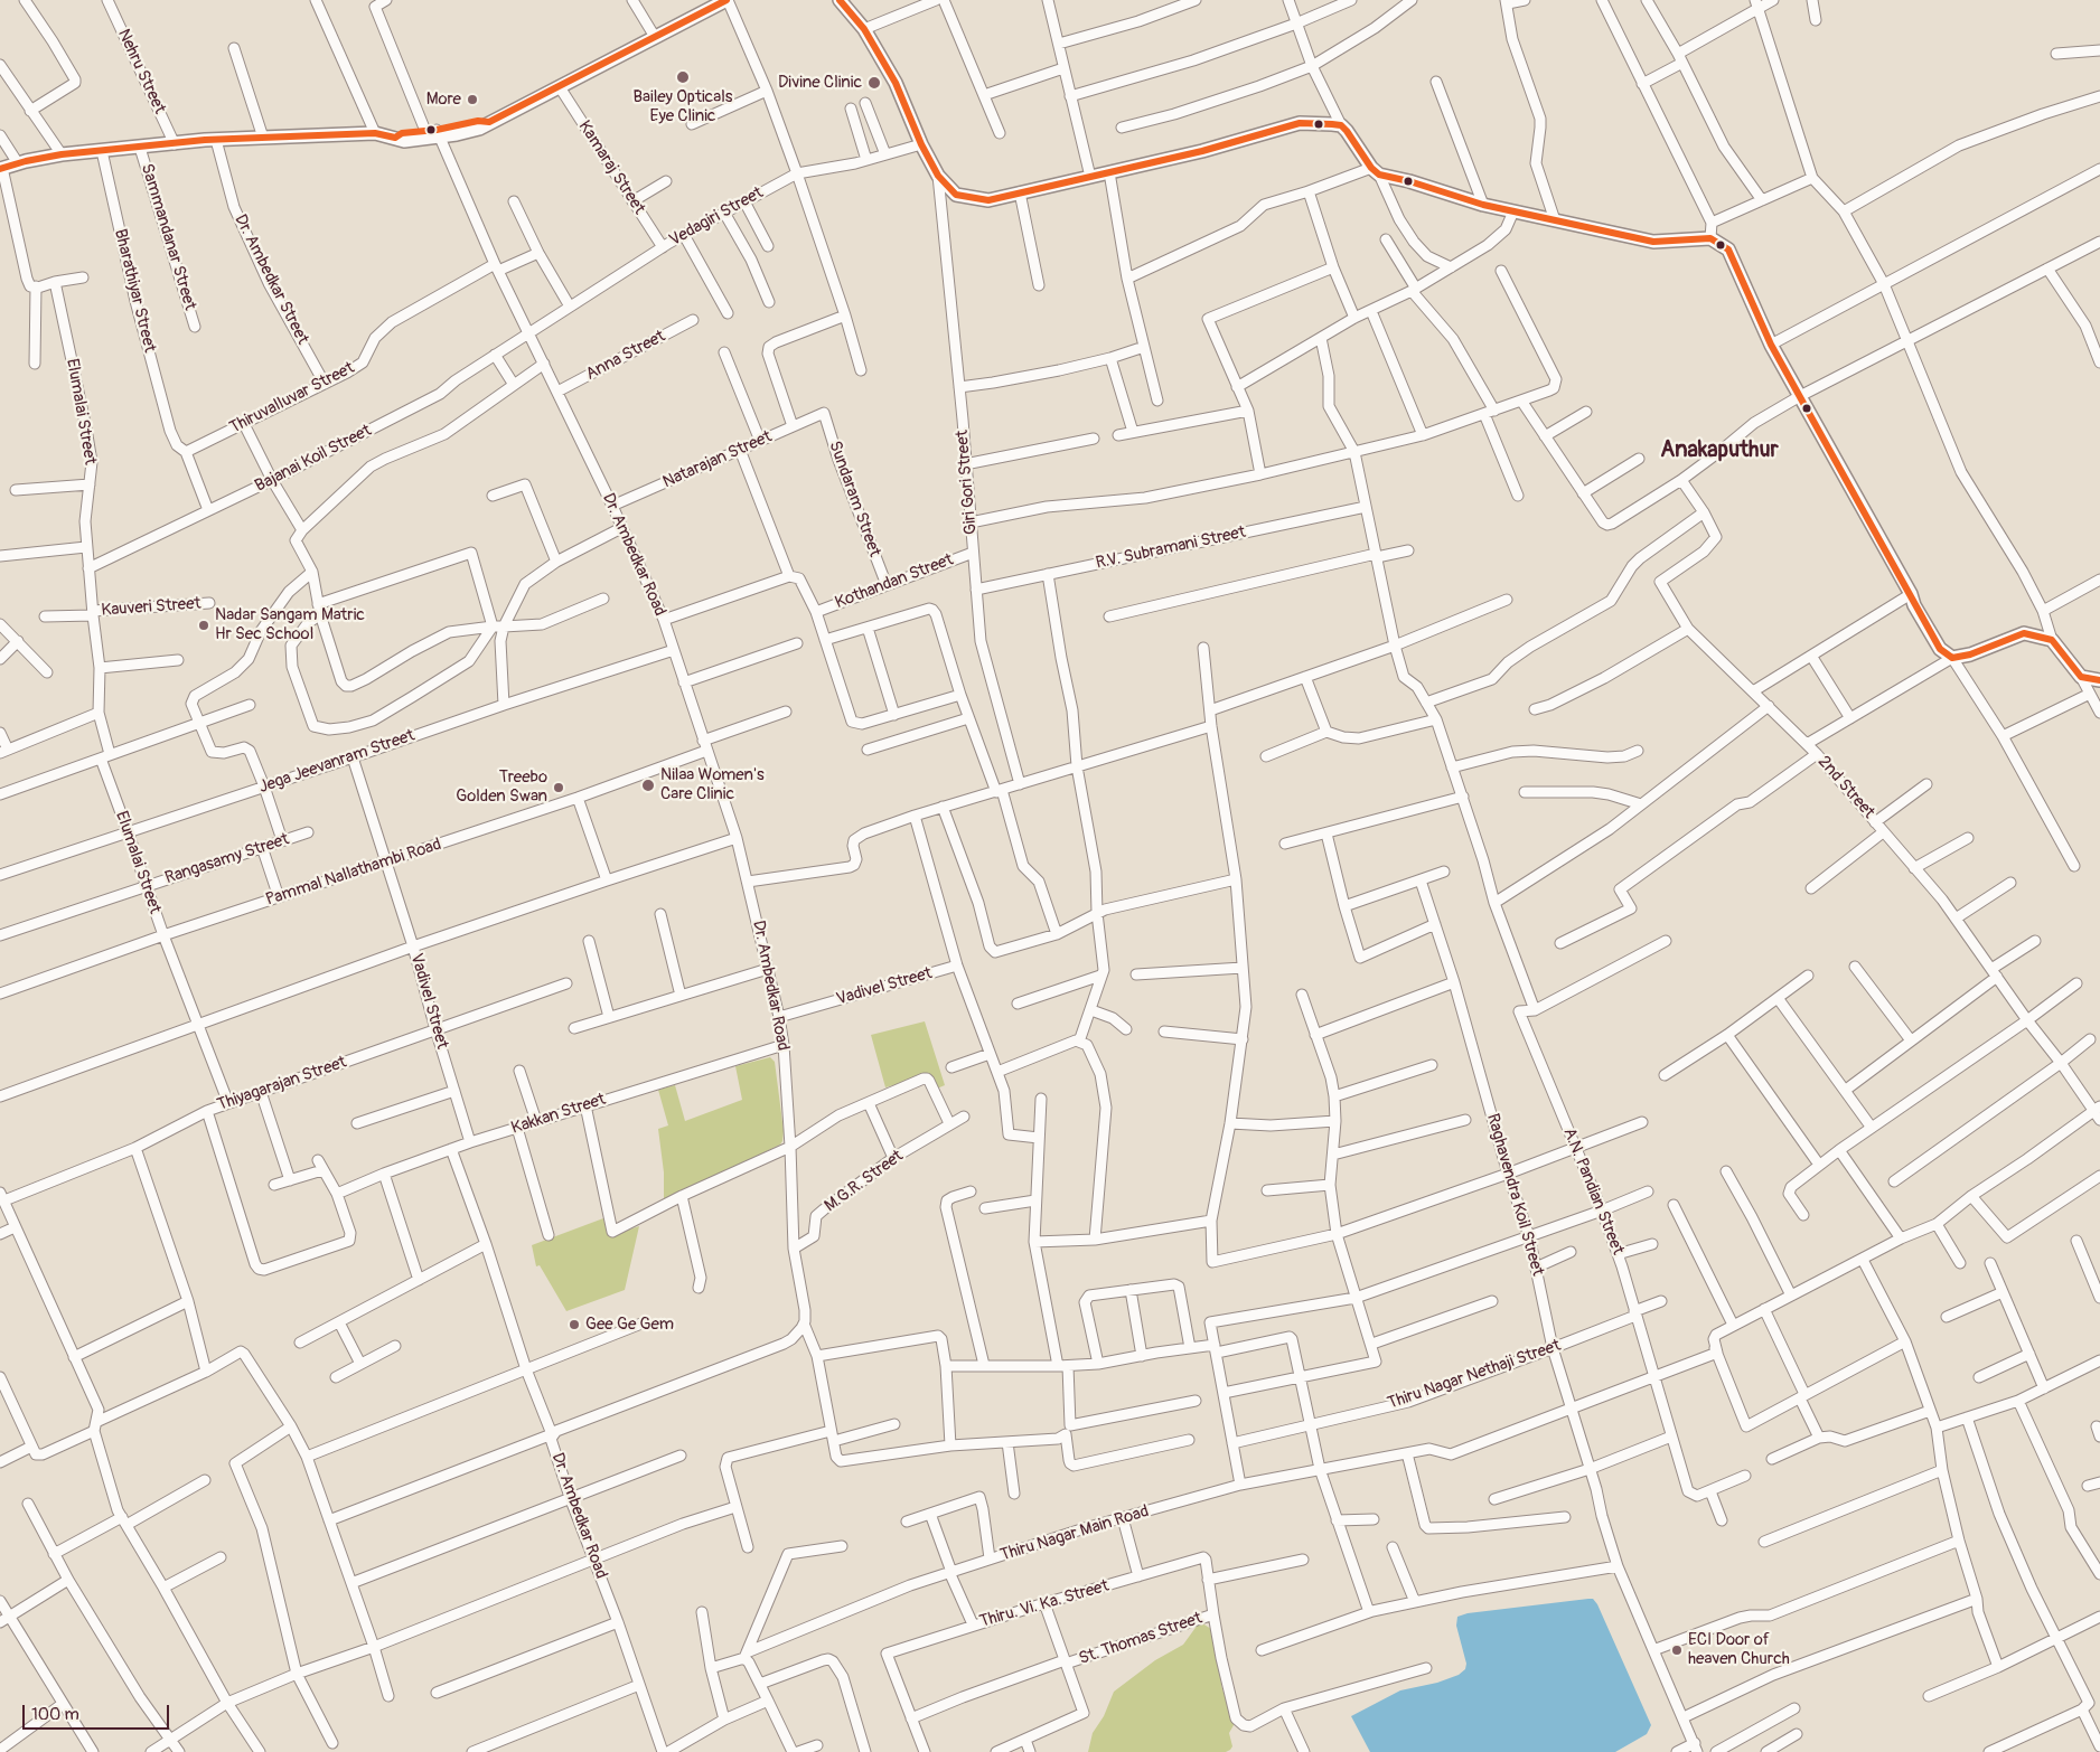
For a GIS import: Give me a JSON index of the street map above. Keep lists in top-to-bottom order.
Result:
{
  "streets": {
    "street": [
      "Nehru Street",
      "Kamaraj Street",
      "Vedagiri Street",
      "Sammandanar Street",
      "Dr. Ambedkar Street",
      "Bharathiyar Street",
      "Anna Street",
      "Thiruvalluvar Street",
      "Elumalai Street",
      "Bajanai Koil Street",
      "Natarajan Street",
      "Giri Gori Street",
      "Sundaram Street",
      "R.V. Subramani Street",
      "Dr. Ambedkar Road",
      "Kothandan Street",
      "Kauveri Street",
      "Jega Jeevanram Street",
      "2nd Street",
      "Rangasamy Street",
      "Pammal Nallathambi Road",
      "Vadivel Street",
      "Thiyagarajan Street",
      "Kakkan Street",
      "M.G.R. Street",
      "A.N. Pandian Street",
      "Raghavendra Koil Street",
      "Thiru Nagar Nethaji Street",
      "Thiru Nagar Main Road",
      "Thiru. Vi. Ka. Street",
      "St. Thomas Street"
    ]
  },
  "crossings": [
    ["Kamaraj Street", "Vedagiri Street"],
    ["Vedagiri Street", "Bajanai Koil Street"],
    ["Vedagiri Street", "Dr. Ambedkar Road"],
    ["Dr. Ambedkar Street", "Thiruvalluvar Street"],
    ["Bharathiyar Street", "Thiruvalluvar Street"],
    ["Anna Street", "Dr. Ambedkar Road"],
    ["Thiruvalluvar Street", "Dr. Ambedkar Road"],
    ["Elumalai Street", "Bajanai Koil Street"],
    ["Elumalai Street", "Kauveri Street"],
    ["Elumalai Street", "Jega Jeevanram Street"],
    ["Elumalai Street", "Rangasamy Street"],
    ["Elumalai Street", "Pammal Nallathambi Road"],
    ["Elumalai Street", "Thiyagarajan Street"],
    ["Bajanai Koil Street", "Dr. Ambedkar Road"],
    ["Natarajan Street", "Sundaram Street"],
    ["Natarajan Street", "Dr. Ambedkar Road"],
    ["Giri Gori Street", "R.V. Subramani Street"],
    ["Giri Gori Street", "Kothandan Street"],
    ["Sundaram Street", "Kothandan Street"],
    ["Dr. Ambedkar Road", "Jega Jeevanram Street"],
    ["Dr. Ambedkar Road", "Pammal Nallathambi Road"],
    ["Dr. Ambedkar Road", "Vadivel Street"],
    ["Dr. Ambedkar Road", "Kakkan Street"],
    ["Dr. Ambedkar Road", "M.G.R. Street"],
    ["Jega Jeevanram Street", "Vadivel Street"],
    ["Pammal Nallathambi Road", "Vadivel Street"],
    ["Vadivel Street", "Thiyagarajan Street"],
    ["Vadivel Street", "Kakkan Street"],
    ["A.N. Pandian Street", "Thiru Nagar Nethaji Street"],
    ["A.N. Pandian Street", "Thiru Nagar Main Road"],
    ["Raghavendra Koil Street", "Thiru Nagar Nethaji Street"],
    ["Raghavendra Koil Street", "Thiru Nagar Main Road"],
    ["Thiru. Vi. Ka. Street", "St. Thomas Street"]
  ],
  "districts": ["Anakaputhur"],
  "places": [
    "Bailey Opticals Eye Clinic",
    "Divine Clinic",
    "More",
    "Nadar Sangam Matric Hr Sec School",
    "Nilaa Women's Care Clinic",
    "Treebo Golden Swan",
    "Gee Ge Gem",
    "ECI Door of heaven Church"
  ],
  "scale_bar": "100 m"
}
